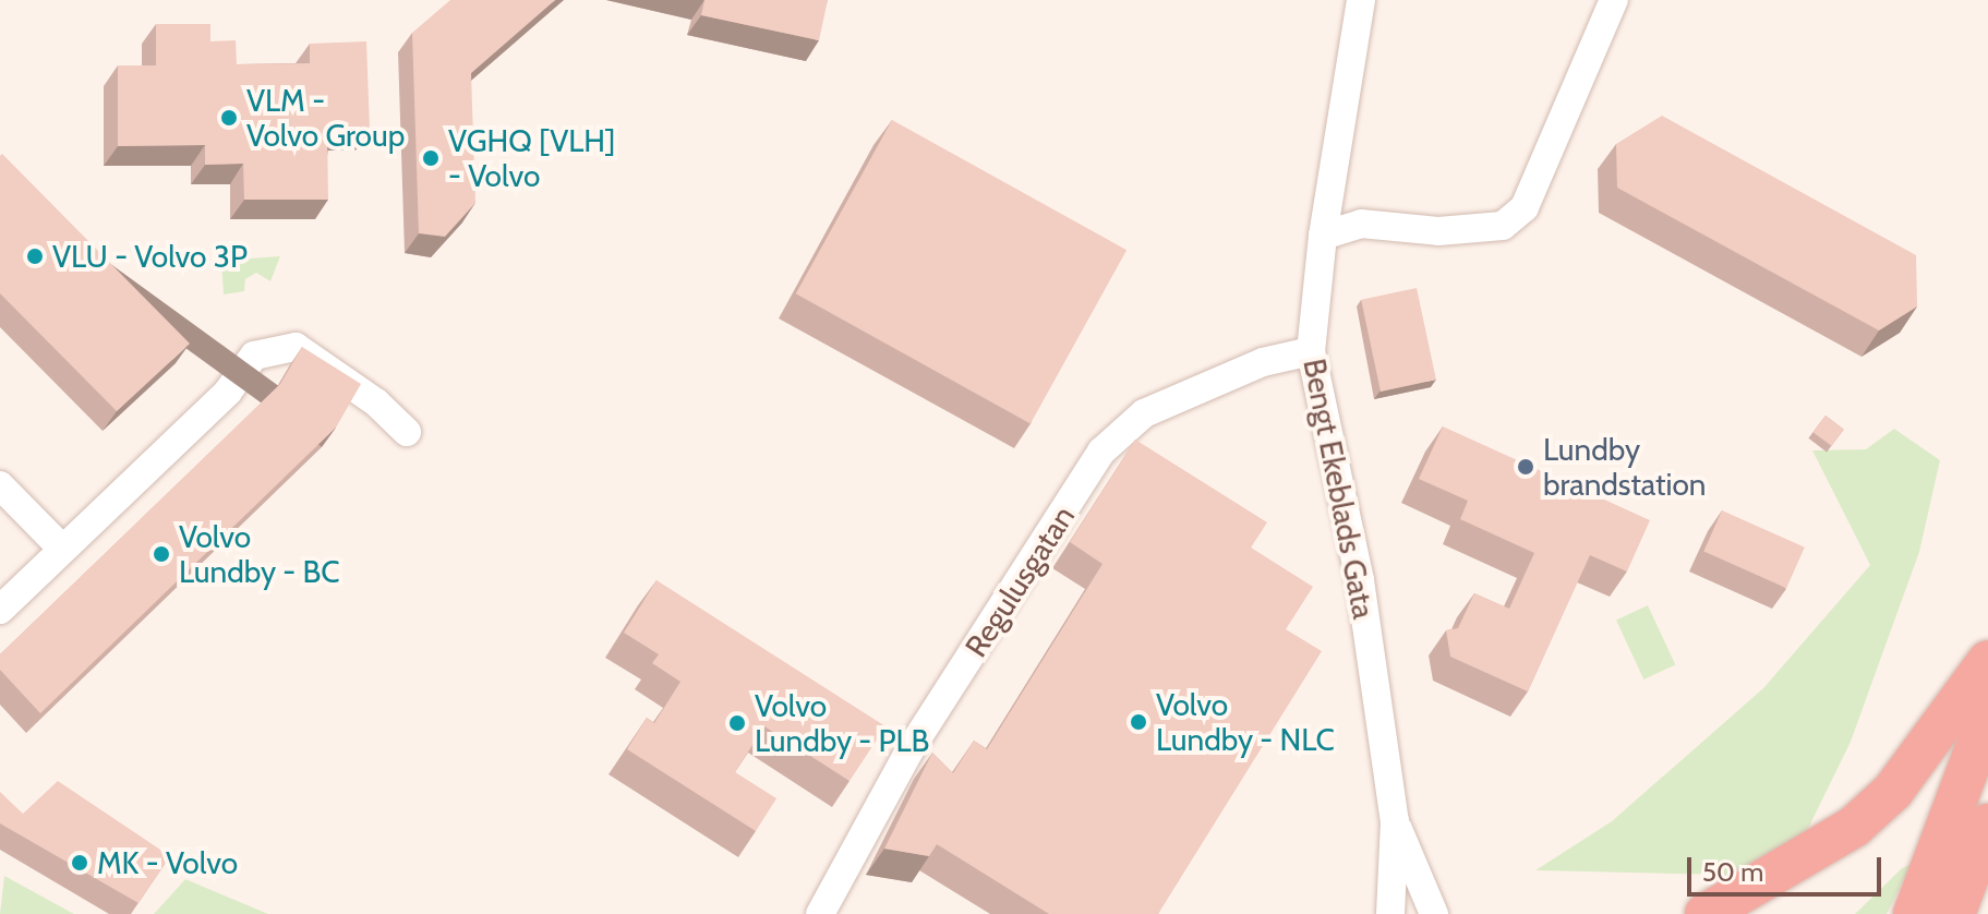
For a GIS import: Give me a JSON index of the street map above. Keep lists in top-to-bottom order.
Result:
{
  "streets": {
    "street": ["Bengt Ekeblads Gata", "Regulusgatan"]
  },
  "crossings": [
    ["Bengt Ekeblads Gata", "Regulusgatan"]
  ],
  "places": [
    "VLM - Volvo Group",
    "VGHQ [VLH] - Volvo",
    "VLU - Volvo 3P",
    "Lundby brandstation",
    "Volvo Lundby - BC",
    "Volvo Lundby - NLC",
    "Volvo Lundby - PLB",
    "MK - Volvo"
  ],
  "scale_bar": "50 m"
}
